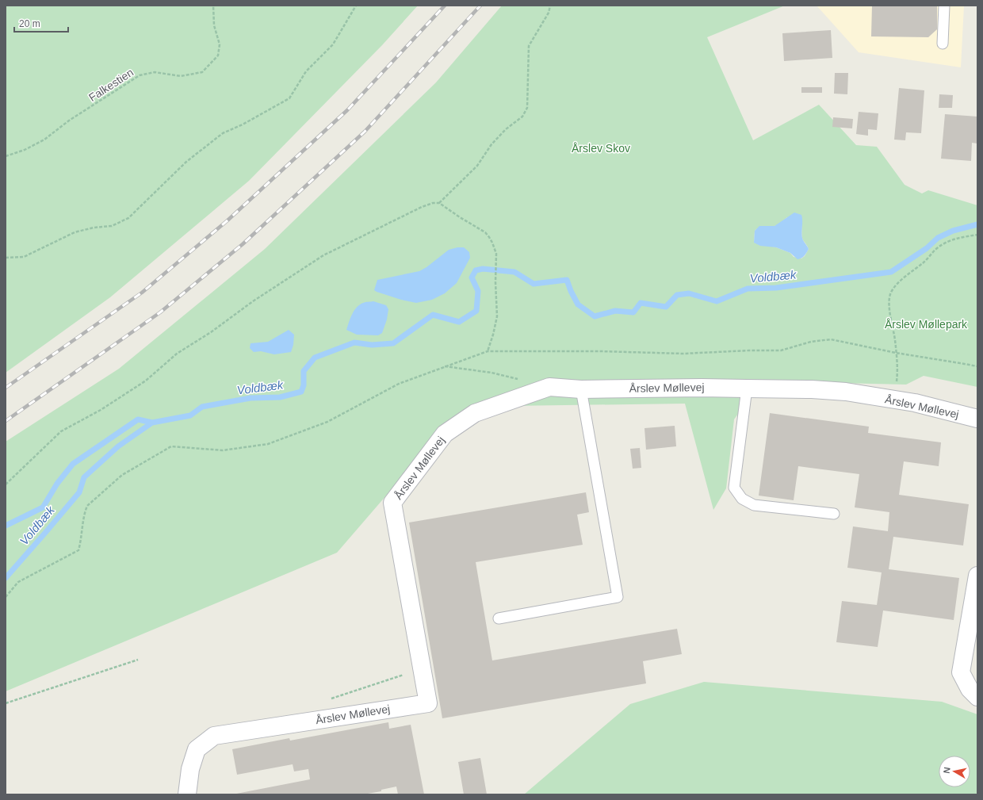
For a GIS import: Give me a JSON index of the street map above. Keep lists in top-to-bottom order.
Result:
{
  "streets": {
    "street": ["Årslev Møllevej"],
    "path": ["Falkestien"]
  },
  "water": ["Voldbæk"],
  "parks": ["Årslev Skov", "Årslev Møllepark"],
  "scale_bar": "20 m",
  "north": "left"
}
